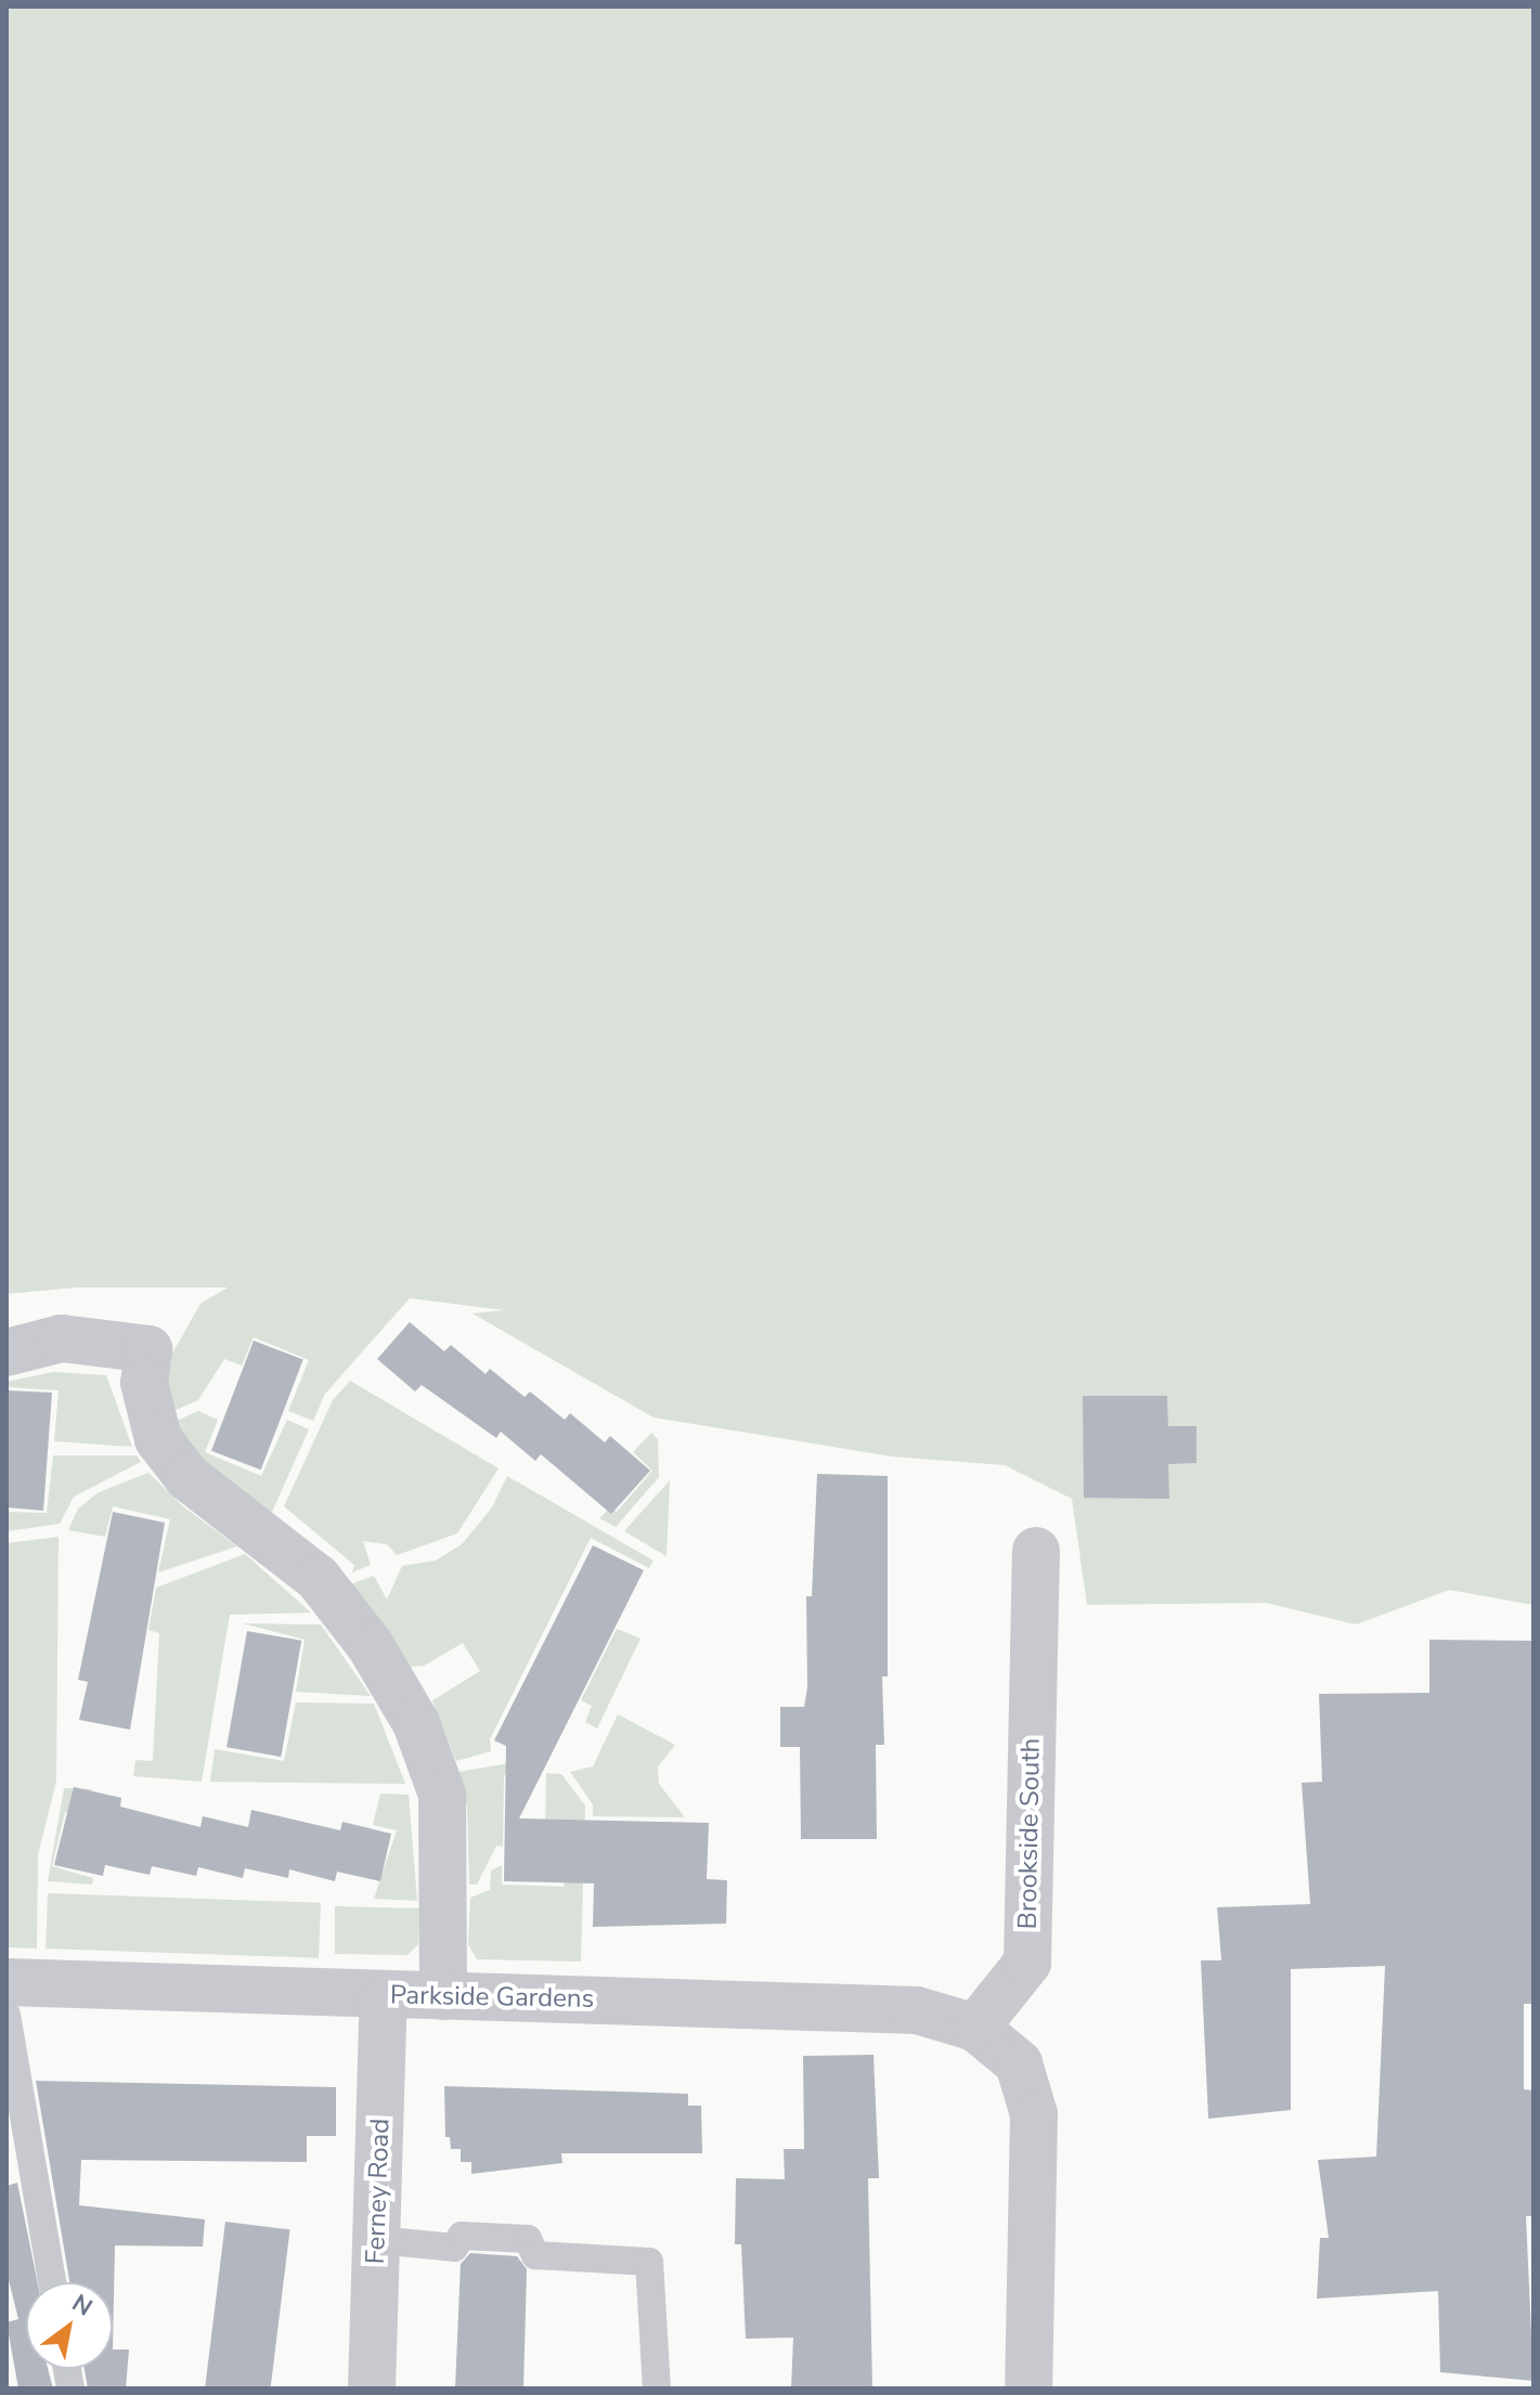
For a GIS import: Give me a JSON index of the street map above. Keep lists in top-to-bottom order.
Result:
{
  "streets": {
    "street": ["Brookside South", "Parkside Gardens", "Ferney Road"]
  },
  "crossings": [
    ["Brookside South", "Parkside Gardens"],
    ["Parkside Gardens", "Ferney Road"]
  ],
  "north": "top right"
}
